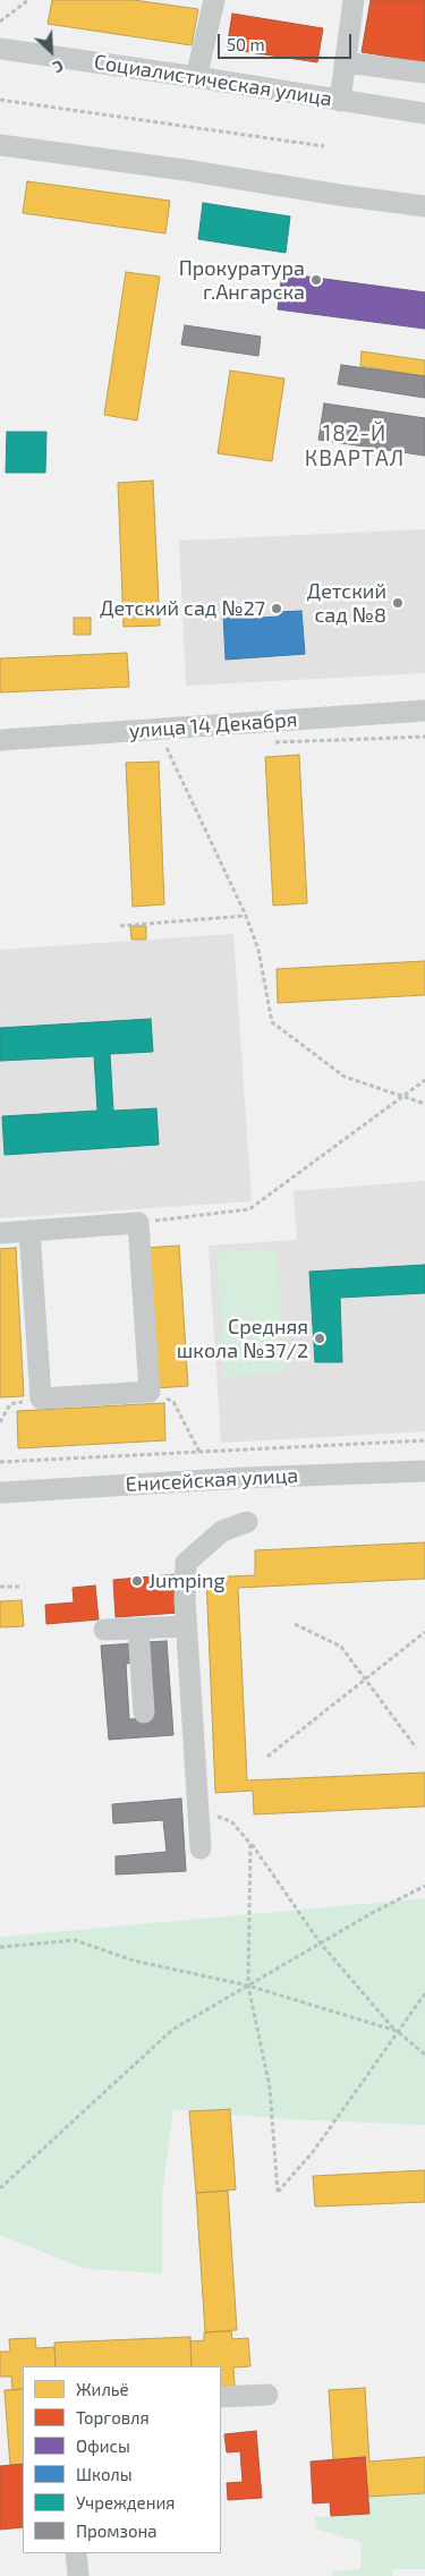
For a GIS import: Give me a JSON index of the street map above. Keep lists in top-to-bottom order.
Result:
{
  "streets": {
    "street": ["Социалистическая улица", "улица 14 Декабря", "Енисейская улица"]
  },
  "districts": ["182-Й КВАРТАЛ"],
  "places": [
    "Прокуратура г.Ангарска",
    "Детский сад №8",
    "Детский сад №27",
    "Средняя школа №37/2",
    "Jumping"
  ],
  "legend": [
    "Жильё",
    "Торговля",
    "Офисы",
    "Школы",
    "Учреждения",
    "Промзона"
  ],
  "scale_bar": "50 m",
  "north": "bottom right"
}
